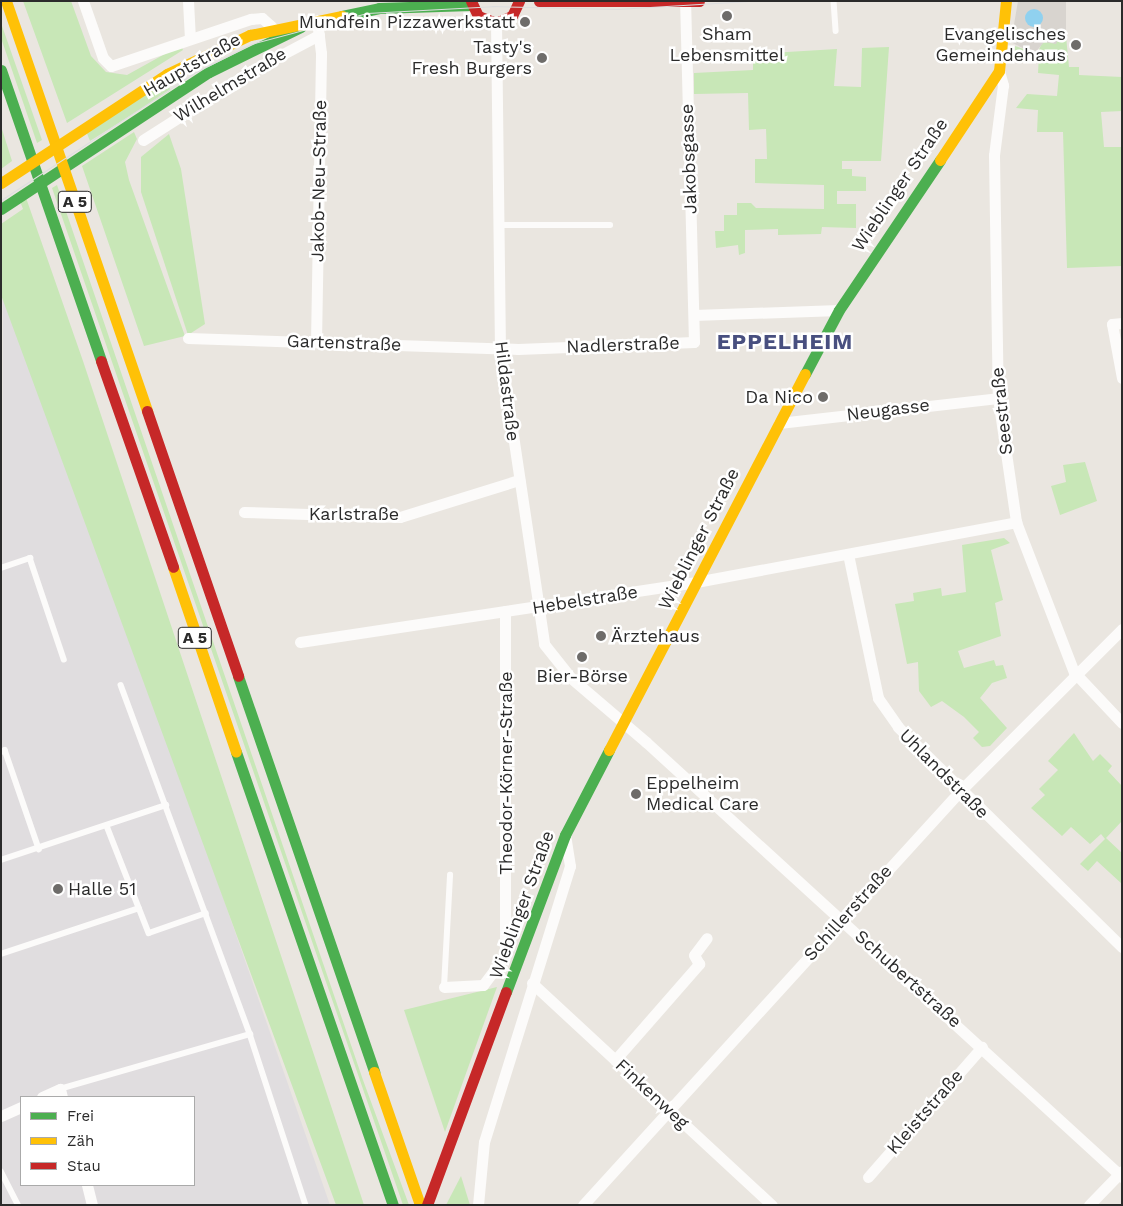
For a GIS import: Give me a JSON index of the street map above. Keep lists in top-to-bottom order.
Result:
{
  "streets": {
    "main road": ["Hauptstraße", "Wieblinger Straße", "A 5"],
    "street": [
      "Wilhelmstraße",
      "Jakobsgasse",
      "Jakob-Neu-Straße",
      "Gartenstraße",
      "Nadlerstraße",
      "Hildastraße",
      "Neugasse",
      "Seestraße",
      "Karlstraße",
      "Hebelstraße",
      "Theodor-Körner-Straße",
      "Uhlandstraße",
      "Schillerstraße",
      "Schubertstraße",
      "Finkenweg",
      "Kleiststraße"
    ]
  },
  "crossings": [
    ["Hauptstraße", "Jakob-Neu-Straße"],
    ["Wilhelmstraße", "Jakob-Neu-Straße"],
    ["Jakobsgasse", "Nadlerstraße"],
    ["Jakob-Neu-Straße", "Gartenstraße"],
    ["Wieblinger Straße", "Nadlerstraße"],
    ["Wieblinger Straße", "Hildastraße"],
    ["Wieblinger Straße", "Neugasse"],
    ["Wieblinger Straße", "Seestraße"],
    ["Wieblinger Straße", "Hebelstraße"],
    ["Wieblinger Straße", "Schubertstraße"],
    ["Gartenstraße", "Nadlerstraße"],
    ["Gartenstraße", "Hildastraße"],
    ["Nadlerstraße", "Hildastraße"],
    ["Hildastraße", "Karlstraße"],
    ["Hildastraße", "Hebelstraße"],
    ["Hildastraße", "Schubertstraße"],
    ["Neugasse", "Seestraße"],
    ["Seestraße", "Hebelstraße"],
    ["Seestraße", "Schillerstraße"],
    ["Hebelstraße", "Theodor-Körner-Straße"],
    ["Hebelstraße", "Uhlandstraße"],
    ["Uhlandstraße", "Schillerstraße"],
    ["Schillerstraße", "Schubertstraße"],
    ["Schillerstraße", "Finkenweg"],
    ["Schubertstraße", "Kleiststraße"]
  ],
  "districts": ["EPPELHEIM"],
  "places": [
    "Sham Lebensmittel",
    "Mundfein Pizzawerkstatt",
    "Evangelisches Gemeindehaus",
    "Tasty's Fresh Burgers",
    "Da Nico",
    "Ärztehaus",
    "Bier-Börse",
    "Eppelheim Medical Care",
    "Halle 51"
  ],
  "legend": ["Frei", "Zäh", "Stau"]
}
